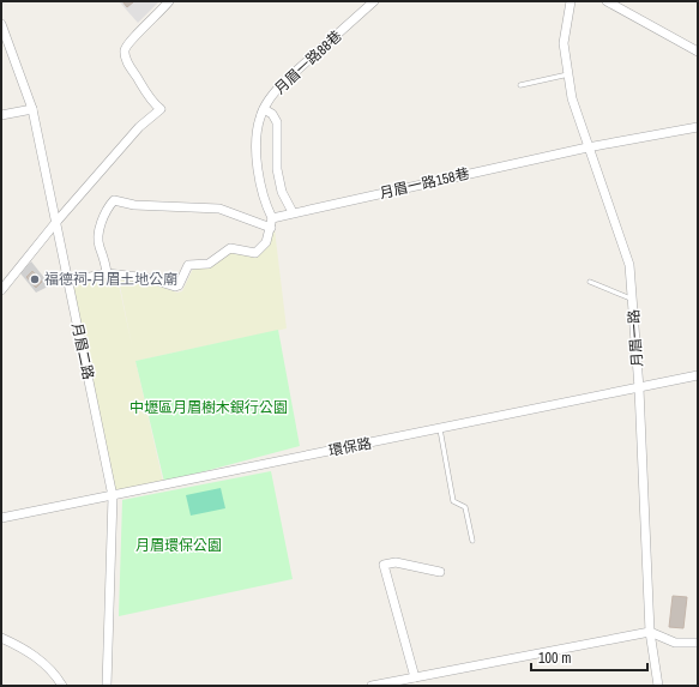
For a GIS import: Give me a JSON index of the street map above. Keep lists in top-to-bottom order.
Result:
{
  "streets": {
    "street": [
      "月眉一路88巷",
      "月眉一路158巷",
      "月眉一路",
      "月眉二路",
      "環保路"
    ]
  },
  "crossings": [
    ["月眉一路88巷", "月眉一路158巷"],
    ["月眉一路158巷", "月眉一路"],
    ["月眉一路", "環保路"],
    ["月眉二路", "環保路"]
  ],
  "parks": ["中壢區月眉樹木銀行公園", "月眉環保公園"],
  "places": ["福德祠-月眉土地公廟"],
  "scale_bar": "100 m"
}
